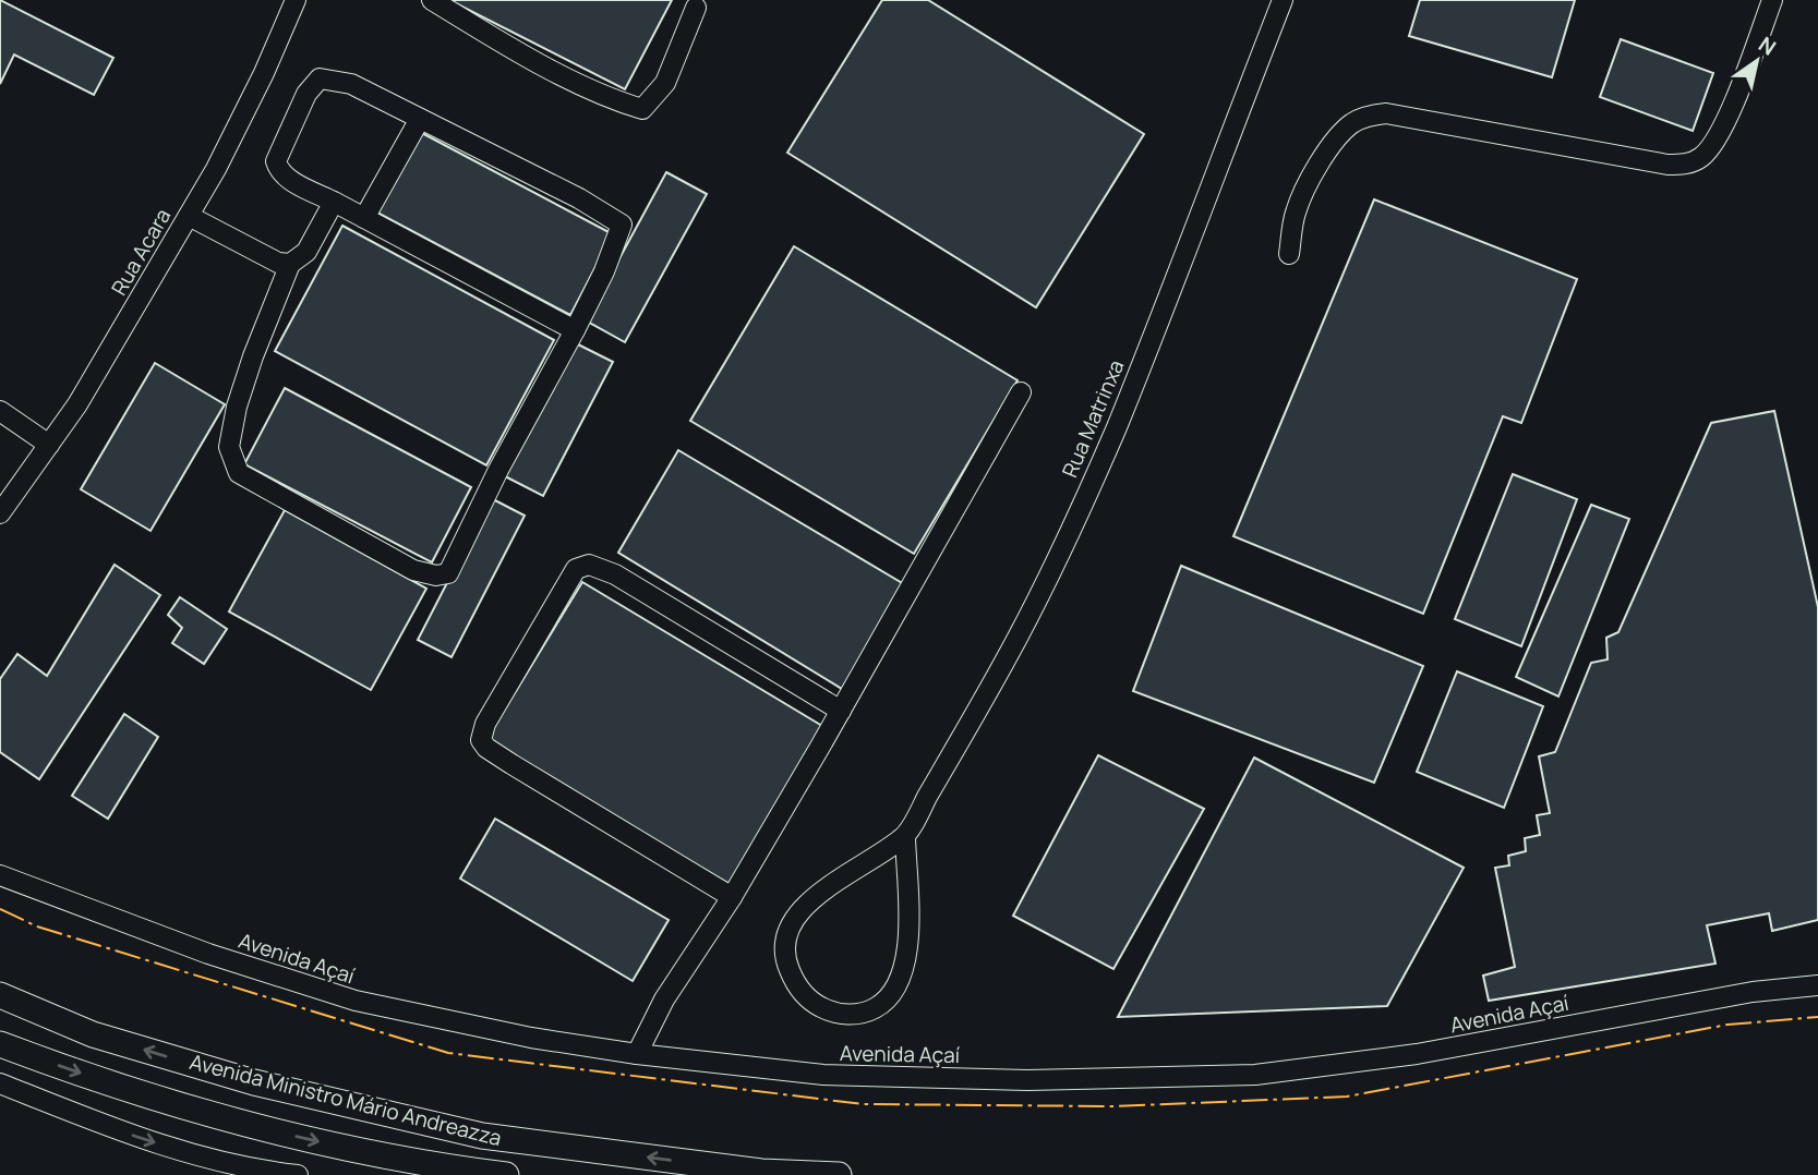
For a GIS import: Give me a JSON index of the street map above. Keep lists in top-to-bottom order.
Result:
{
  "streets": {
    "main road": ["Avenida Ministro Mário Andreazza"],
    "street": ["Rua Acara", "Rua Matrinxa", "Avenida Açaí"]
  },
  "north": "top right"
}
